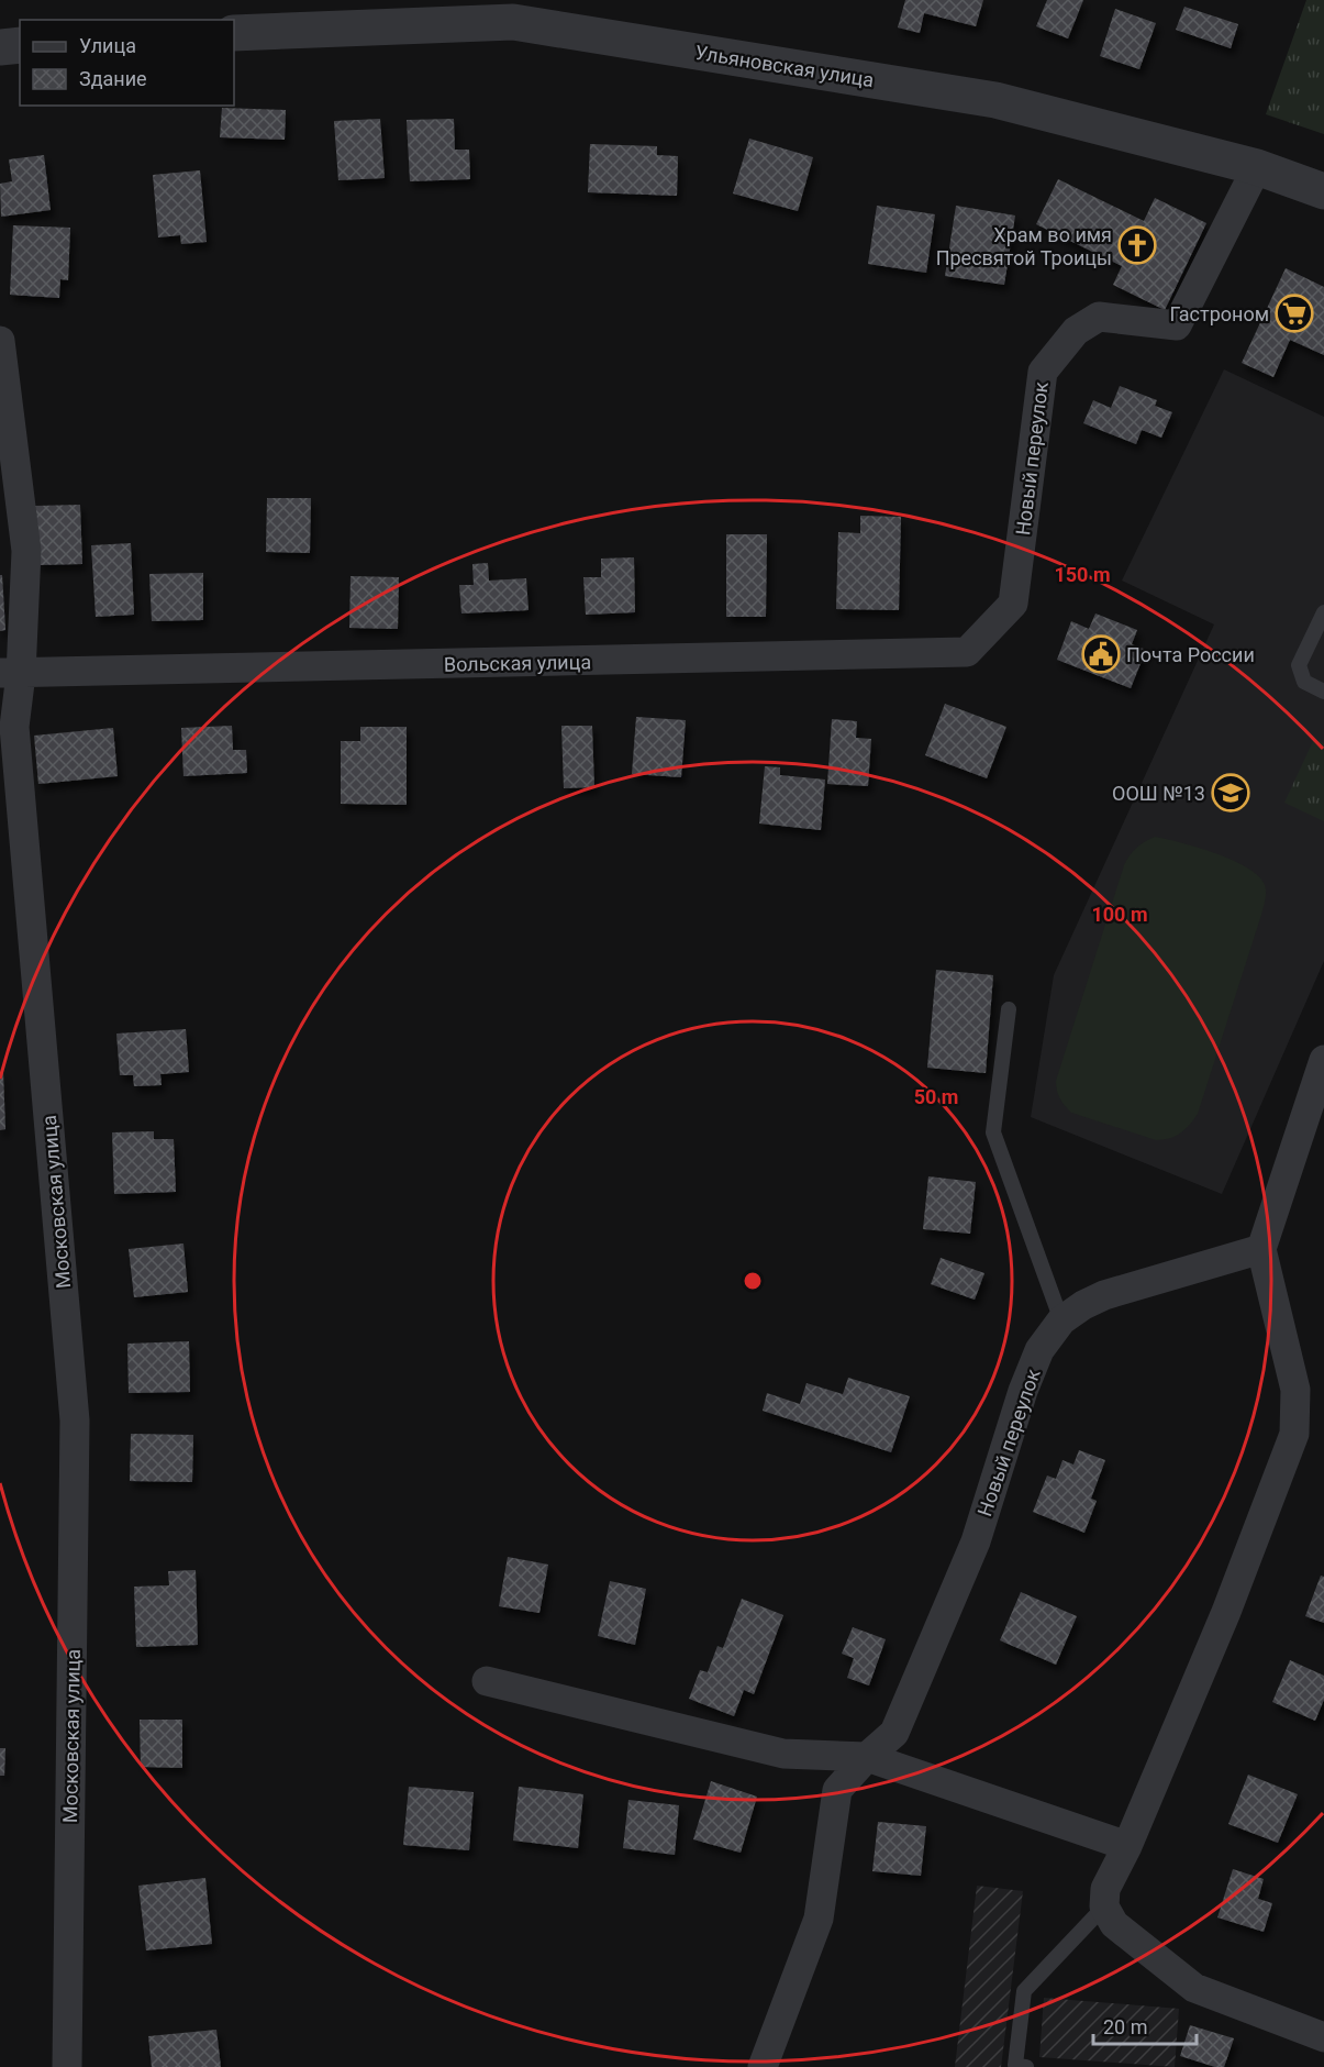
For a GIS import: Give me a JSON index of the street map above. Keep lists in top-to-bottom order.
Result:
{
  "streets": {
    "street": [
      "Ульяновская улица",
      "Новый переулок",
      "Вольская улица",
      "Московская улица"
    ]
  },
  "crossings": [
    ["Ульяновская улица", "Новый переулок"],
    ["Новый переулок", "Вольская улица"],
    ["Вольская улица", "Московская улица"]
  ],
  "places": {
    "church": ["Храм во имя Пресвятой Троицы"],
    "supermarket": ["Гастроном"],
    "public building": ["Почта России"],
    "school or university": ["ООШ №13"]
  },
  "legend": ["Улица", "Здание"],
  "scale_bar": "20 m",
  "rings": ["150 m", "100 m", "50 m"]
}
